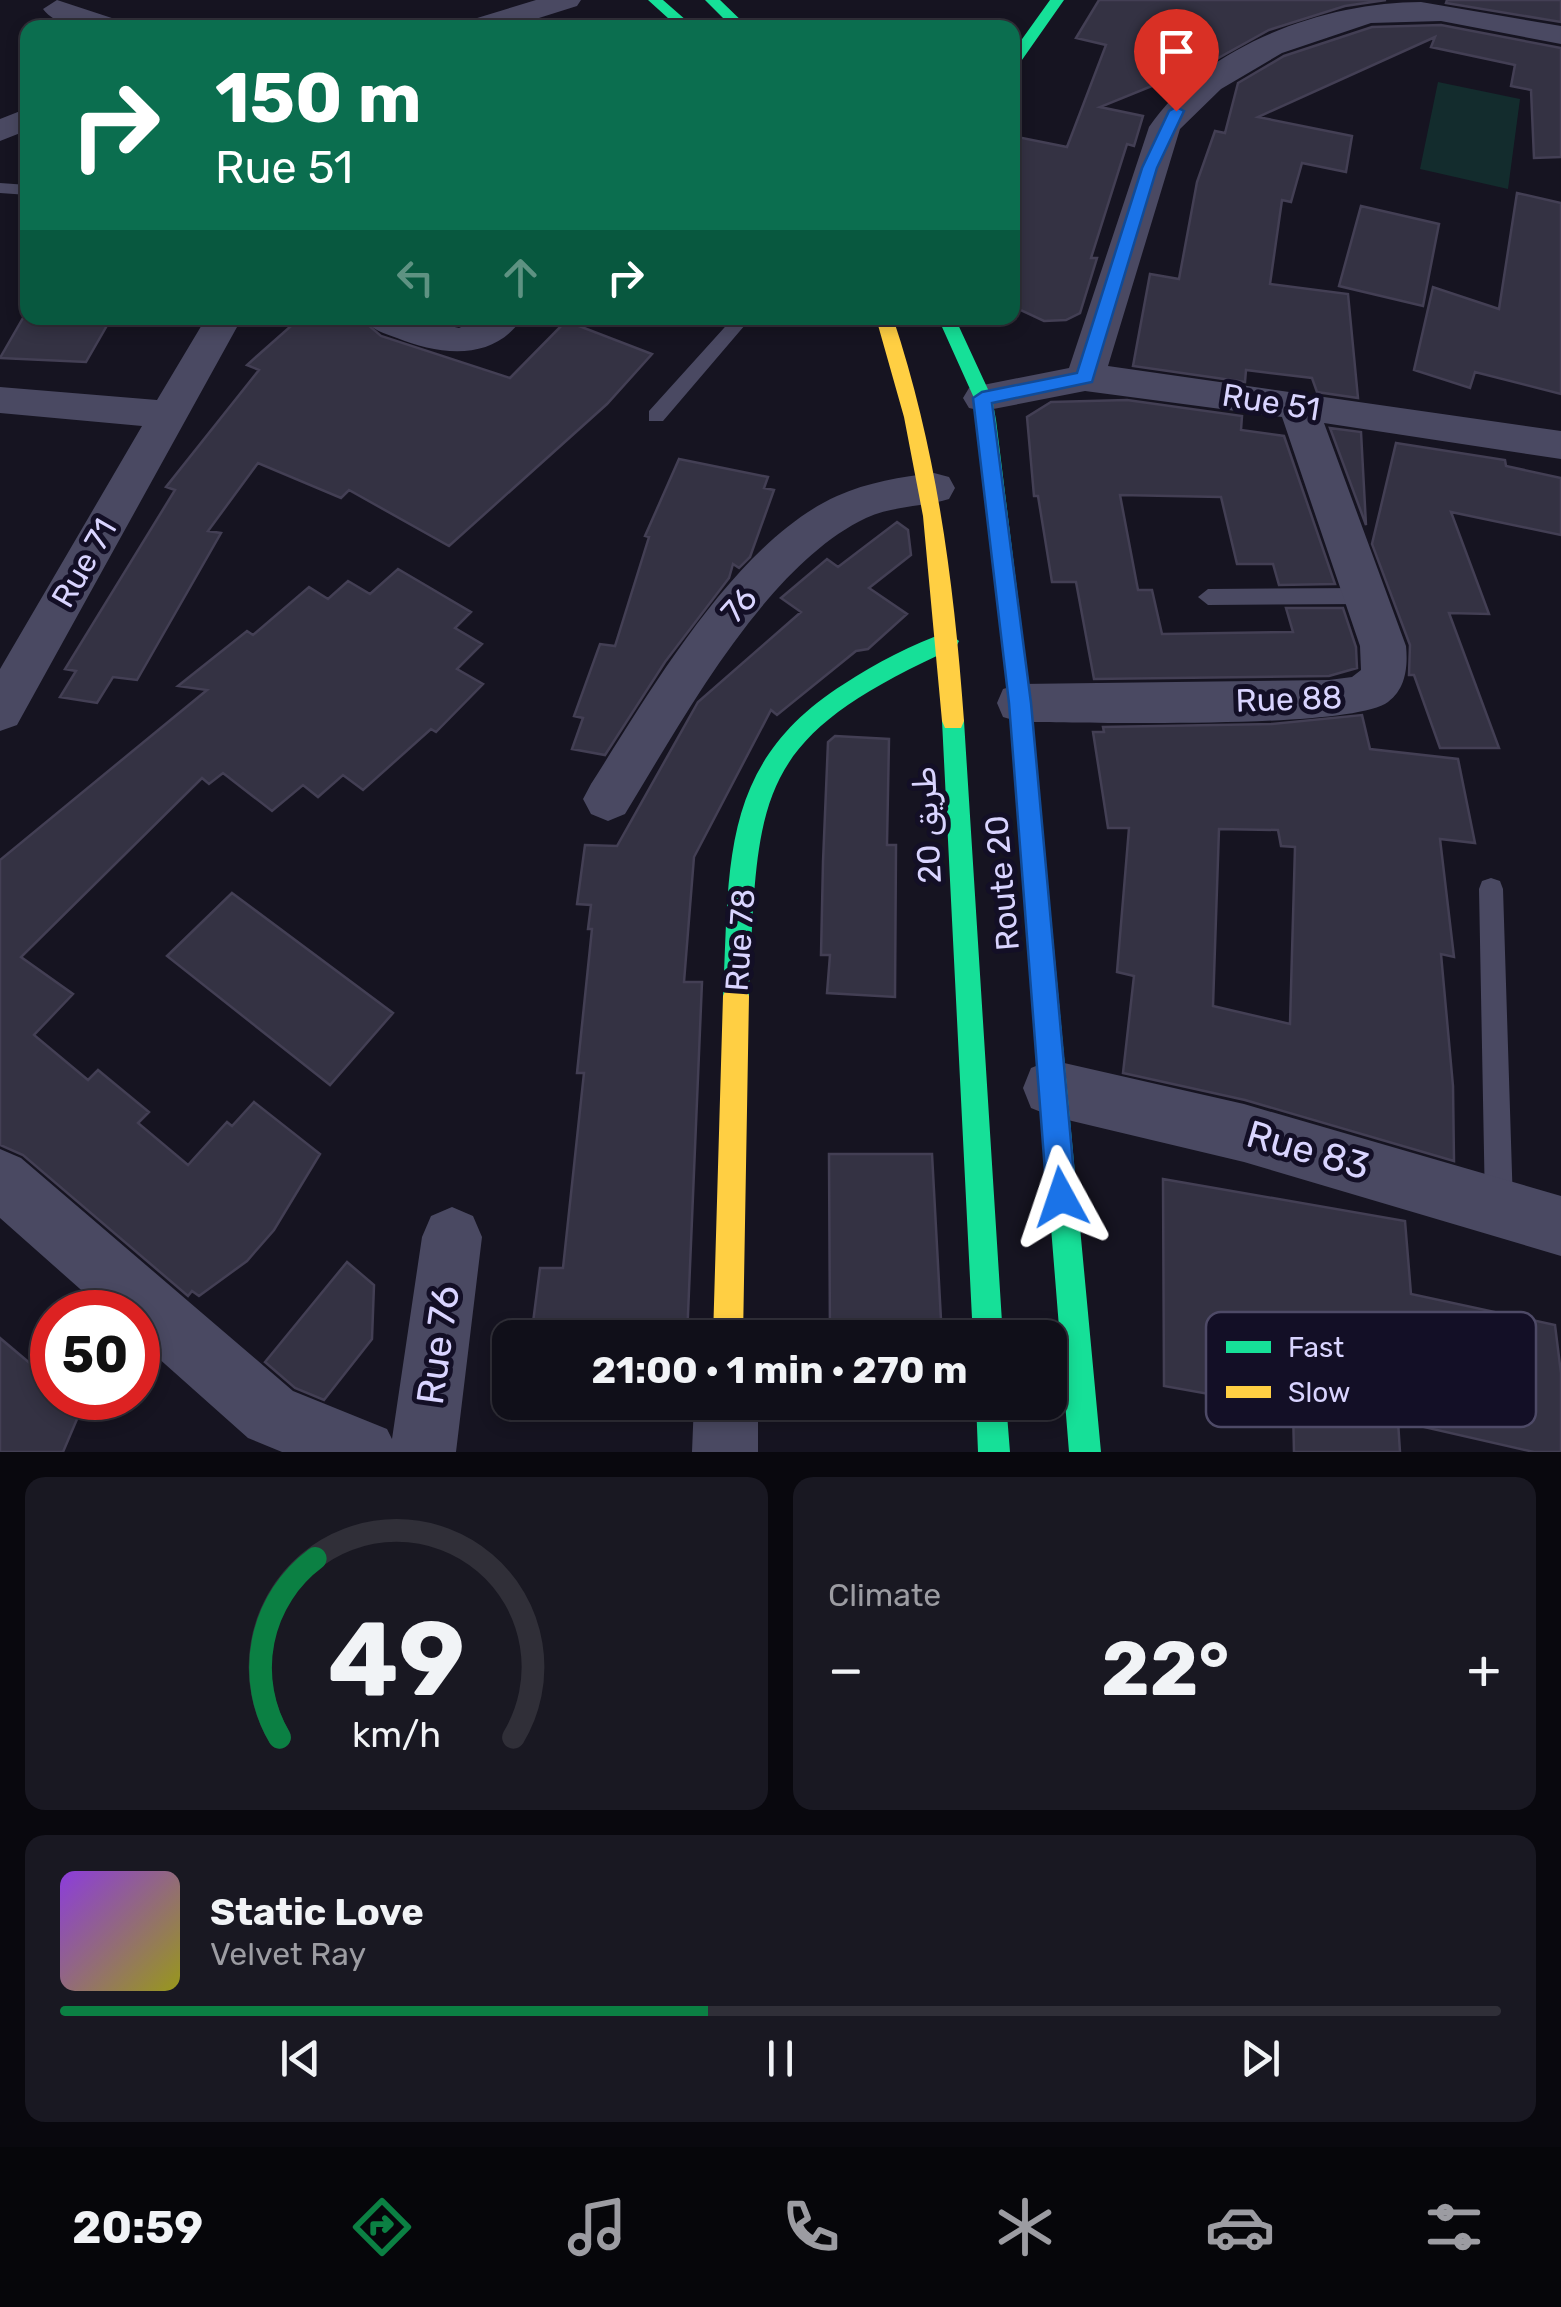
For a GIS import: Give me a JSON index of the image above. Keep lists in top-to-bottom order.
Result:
{
  "streets": {
    "main road": ["طريق 20", "Route 20", "Rue 78"],
    "street": [
      "Rue 51",
      "Rue 71",
      "76",
      "Rue 88",
      "Rue 83",
      "Rue 76"
    ]
  },
  "crossings": [
    ["Rue 51", "Rue 88"],
    ["Rue 51", "Route 20"],
    ["76", "طريق 20"],
    ["Rue 88", "Route 20"],
    ["طريق 20", "Rue 78"],
    ["Route 20", "Rue 83"]
  ],
  "legend": ["Fast", "Slow"],
  "page": {
    "turn": ["150 m", "Rue 51"],
    "limit": "50",
    "trip": "21:00 · 1 min · 270 m",
    "tile": "Climate",
    "heat": ["−", "22°", "+"],
    "song": ["Static Love", "Velvet Ray"],
    "tabs": "20:59",
    "gauge": ["49", "km/h"]
  }
}
